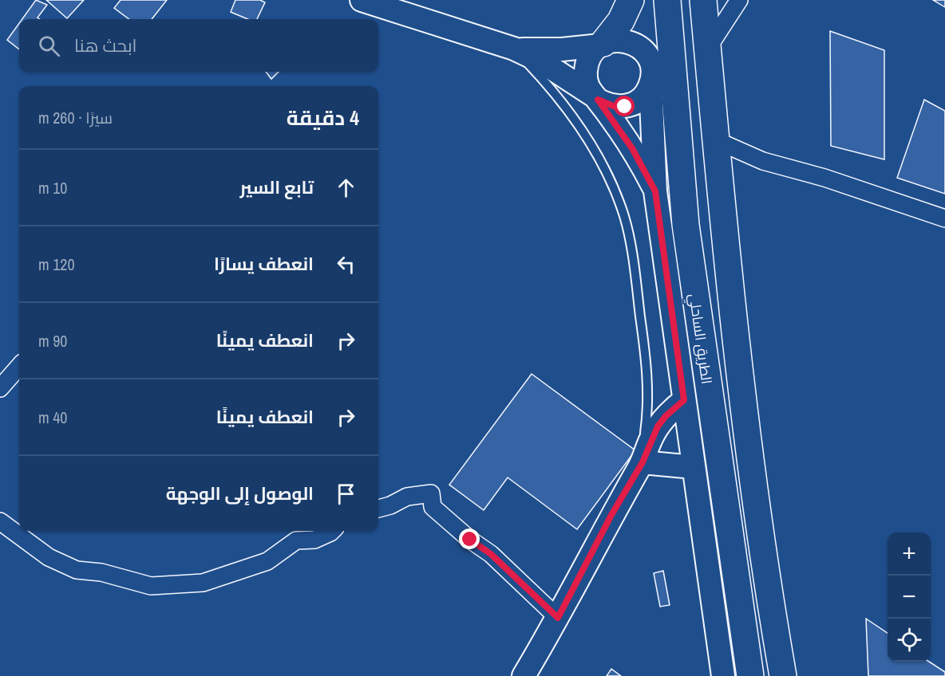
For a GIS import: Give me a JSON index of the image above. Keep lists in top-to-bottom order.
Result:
{
  "streets": {
    "highway": ["الطريق الساحلي"]
  },
  "page": {
    "search": "ابحث هنا",
    "heading": ["4 دقيقة", "سيرًا · 260 m"],
    "list": [
      ["تابع السير", "10 m"],
      ["انعطف يسارًا", "120 m"],
      ["انعطف يمينًا", "90 m"],
      ["انعطف يمينًا", "40 m"],
      "الوصول إلى الوجهة"
    ],
    "map_buttons": ["+", "−"]
  }
}
